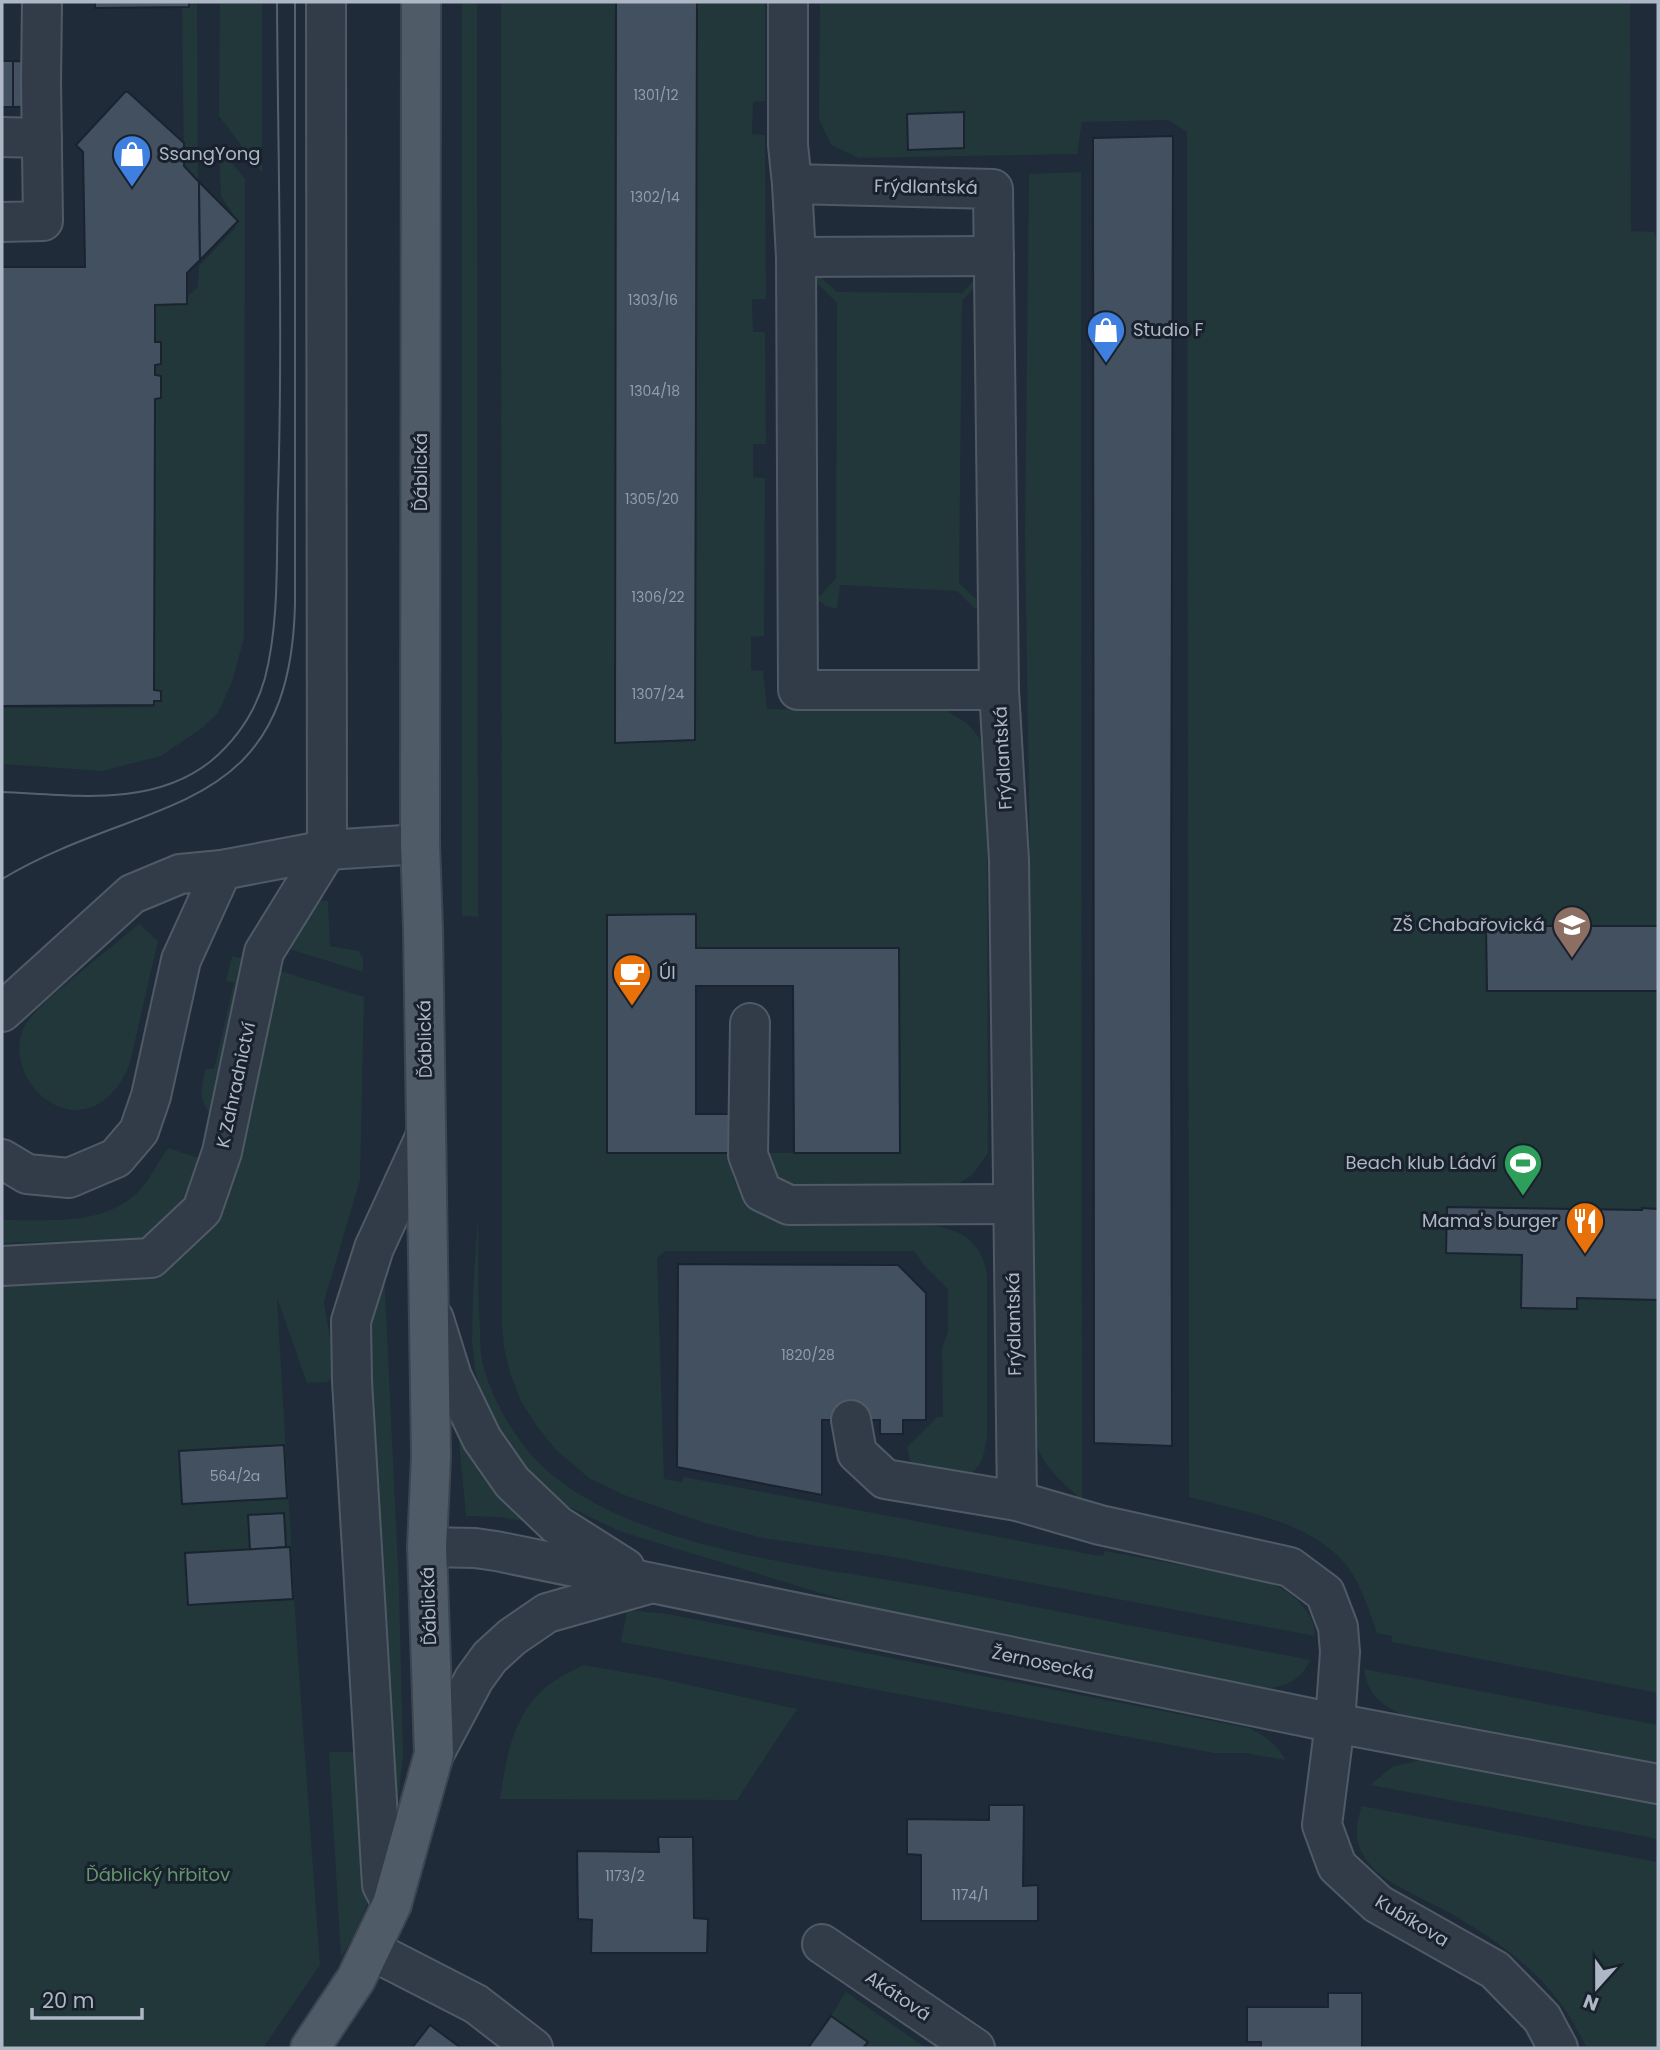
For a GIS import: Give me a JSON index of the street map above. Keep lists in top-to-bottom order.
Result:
{
  "streets": {
    "main road": ["Ďáblická"],
    "street": [
      "Frýdlantská",
      "K Zahradnictví",
      "Žernosecká",
      "Kubíkova",
      "Akátová"
    ]
  },
  "crossings": [
    ["Ďáblická", "Žernosecká"],
    ["Žernosecká", "Kubíkova"]
  ],
  "parks": ["Ďáblický hřbitov"],
  "places": {
    "shop": ["SsangYong", "Studio F"],
    "school or university": ["ZŠ Chabařovická"],
    "cafe": ["Úl"],
    "sports": ["Beach klub Ládví"],
    "restaurant": ["Mama's burger"]
  },
  "house_numbers": [
    "1301/12",
    "1302/14",
    "1303/16",
    "1304/18",
    "1305/20",
    "1306/22",
    "1307/24",
    "1820/28",
    "564/2a",
    "1173/2",
    "1174/1"
  ],
  "scale_bar": "20 m",
  "north": "bottom"
}
